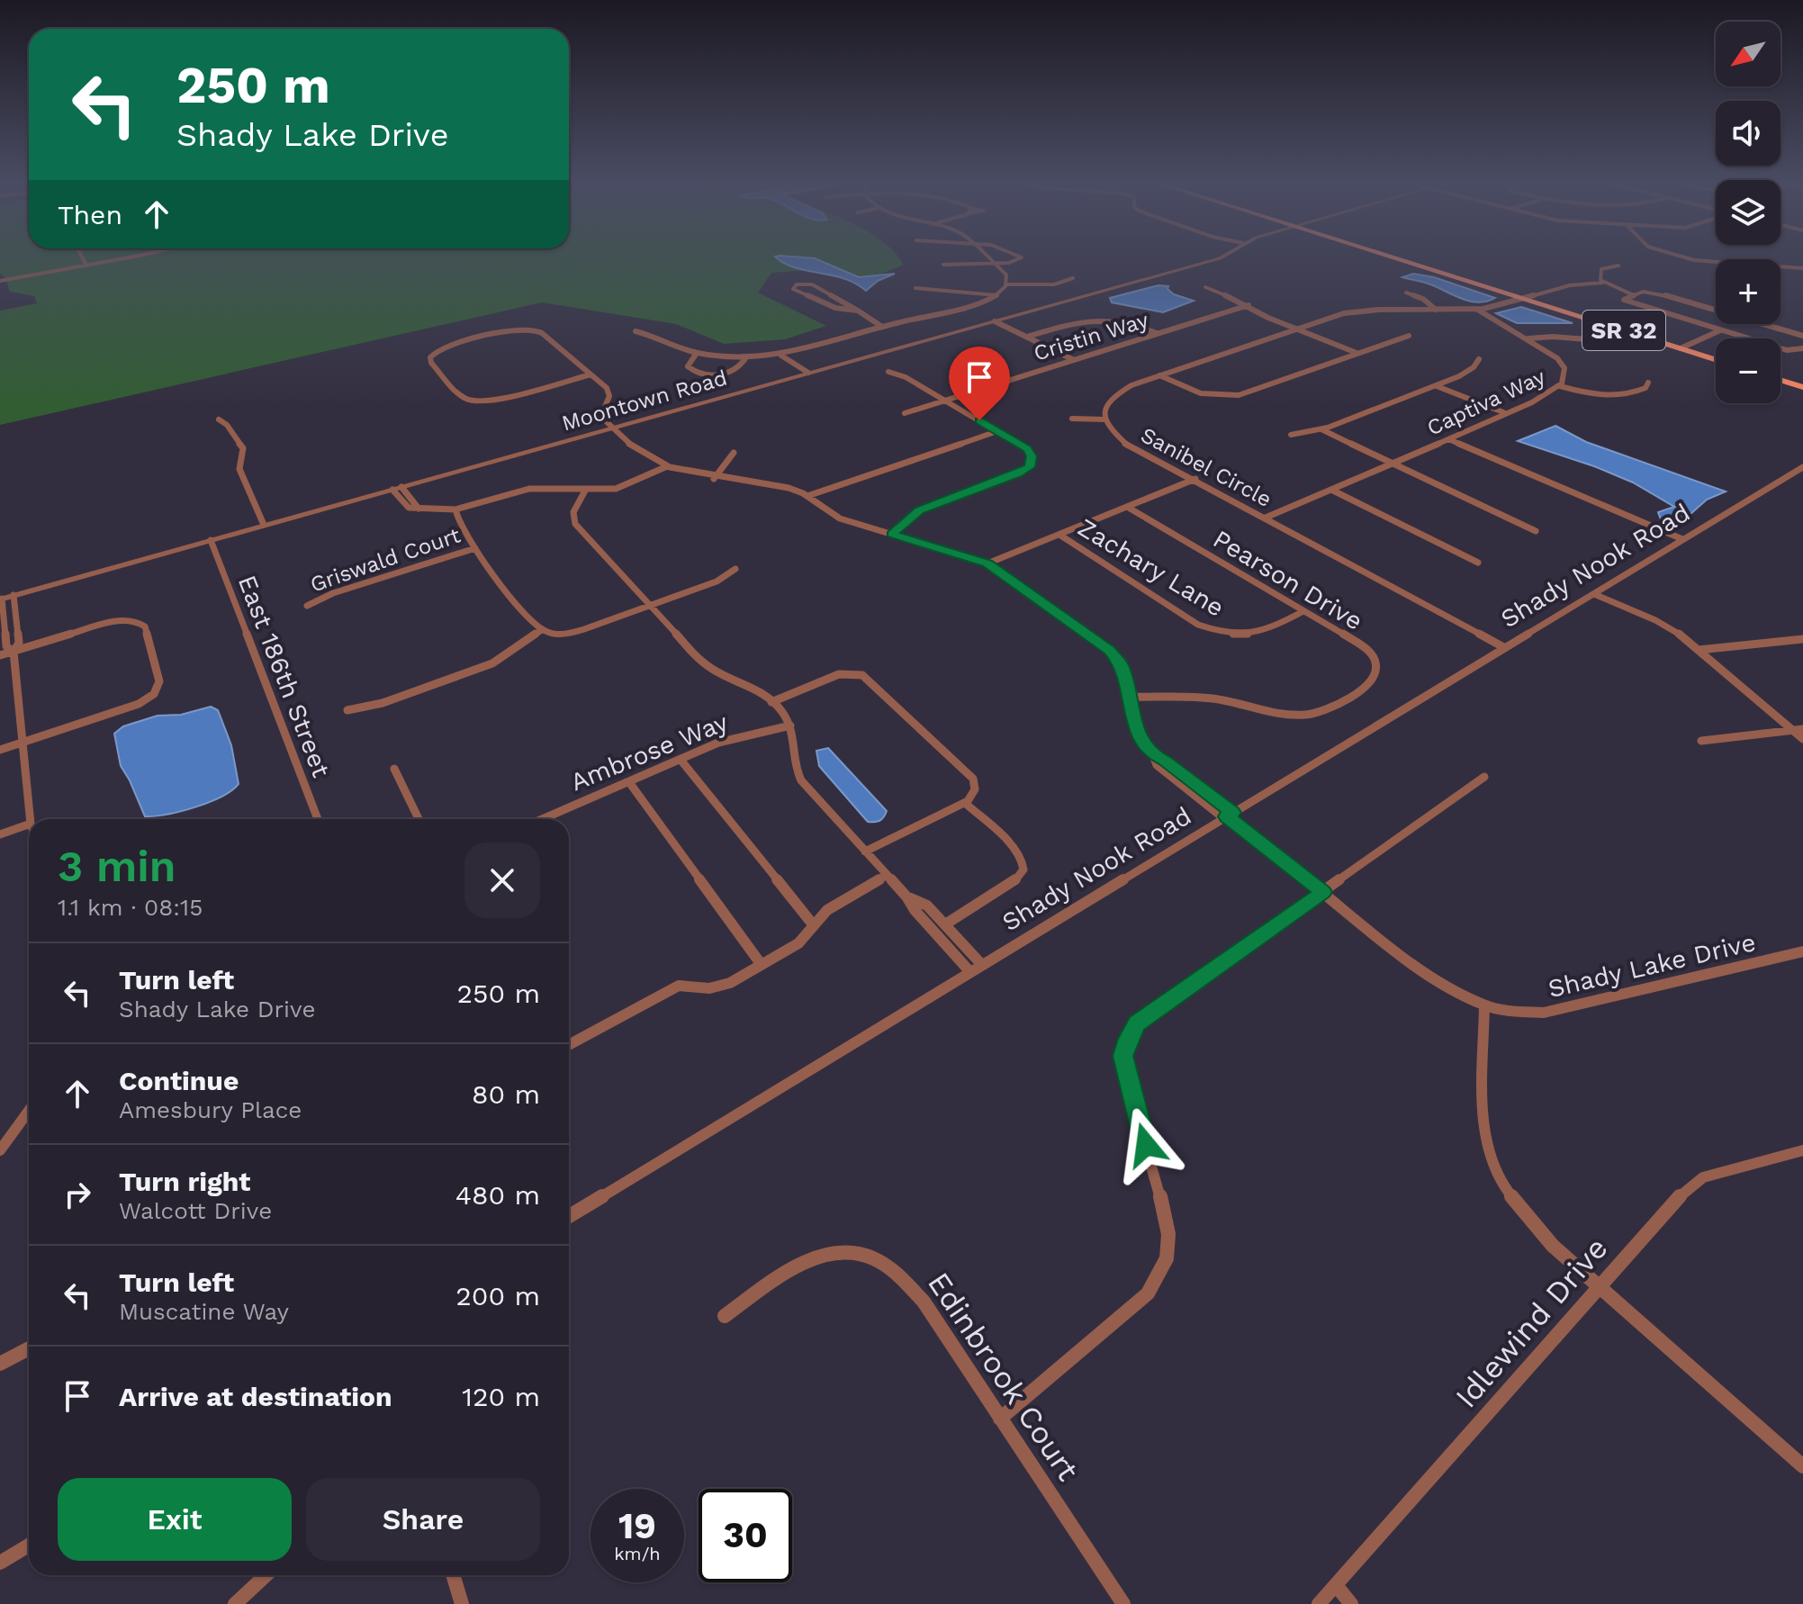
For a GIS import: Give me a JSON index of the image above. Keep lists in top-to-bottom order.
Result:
{
  "streets": {
    "main road": ["SR 32"],
    "street": [
      "Cristin Way",
      "Moontown Road",
      "Captiva Way",
      "Sanibel Circle",
      "Griswald Court",
      "Shady Nook Road",
      "Zachary Lane",
      "Pearson Drive",
      "East 186th Street",
      "Ambrose Way",
      "Shady Lake Drive",
      "Idlewind Drive",
      "Edinbrook Court"
    ]
  },
  "crossings": [
    ["Moontown Road", "East 186th Street"],
    ["Moontown Road", "Shady Lake Drive"],
    ["Captiva Way", "Sanibel Circle"],
    ["Sanibel Circle", "Shady Nook Road"],
    ["Shady Nook Road", "Shady Lake Drive"],
    ["Zachary Lane", "Pearson Drive"],
    ["Pearson Drive", "Shady Lake Drive"]
  ],
  "north": "bottom left",
  "page": {
    "map_buttons": ["+", "−"],
    "turn": ["250 m", "Shady Lake Drive"],
    "then": "Then",
    "heading": ["3 min", "1.1 km · 08:15"],
    "list": [
      {
        "name": "Turn left",
        "note": "Shady Lake Drive",
        "value": "250 m"
      },
      {
        "name": "Continue",
        "note": "Amesbury Place",
        "value": "80 m"
      },
      {
        "name": "Turn right",
        "note": "Walcott Drive",
        "value": "480 m"
      },
      {
        "name": "Turn left",
        "note": "Muscatine Way",
        "value": "200 m"
      },
      {
        "name": "Arrive at destination",
        "value": "120 m"
      }
    ],
    "buttons": ["Exit", "Share"],
    "speed": "19 km/h",
    "limit": "30"
  }
}
